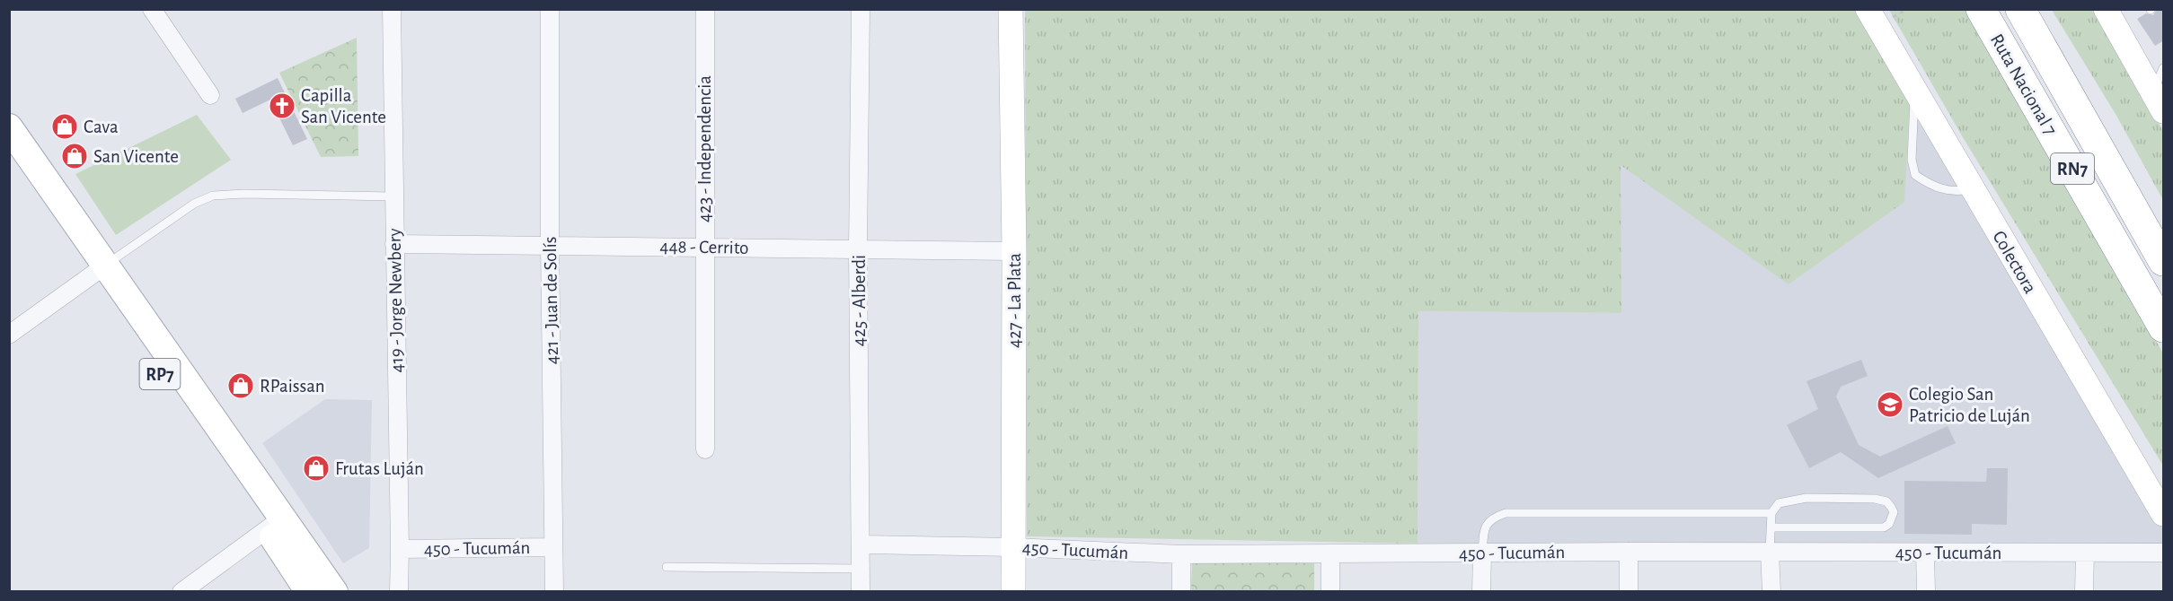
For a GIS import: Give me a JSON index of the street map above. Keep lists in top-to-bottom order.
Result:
{
  "streets": {
    "highway": ["Ruta Nacional 7", "RN7"],
    "main road": ["RP7"],
    "street": [
      "423 - Independencia",
      "448 - Cerrito",
      "Colectora",
      "419 - Jorge Newbery",
      "421 - Juan de Solís",
      "425 - Alberdi",
      "427 - La Plata",
      "450 - Tucumán"
    ]
  },
  "crossings": [
    ["423 - Independencia", "448 - Cerrito"],
    ["448 - Cerrito", "419 - Jorge Newbery"],
    ["448 - Cerrito", "421 - Juan de Solís"],
    ["448 - Cerrito", "425 - Alberdi"],
    ["448 - Cerrito", "427 - La Plata"],
    ["419 - Jorge Newbery", "450 - Tucumán"],
    ["421 - Juan de Solís", "450 - Tucumán"],
    ["425 - Alberdi", "450 - Tucumán"],
    ["427 - La Plata", "450 - Tucumán"]
  ],
  "places": {
    "church": ["Capilla San Vicente"],
    "shop": [
      "Cava",
      "San Vicente",
      "RPaissan",
      "Frutas Luján"
    ],
    "school or university": ["Colegio San Patricio de Luján"]
  }
}
